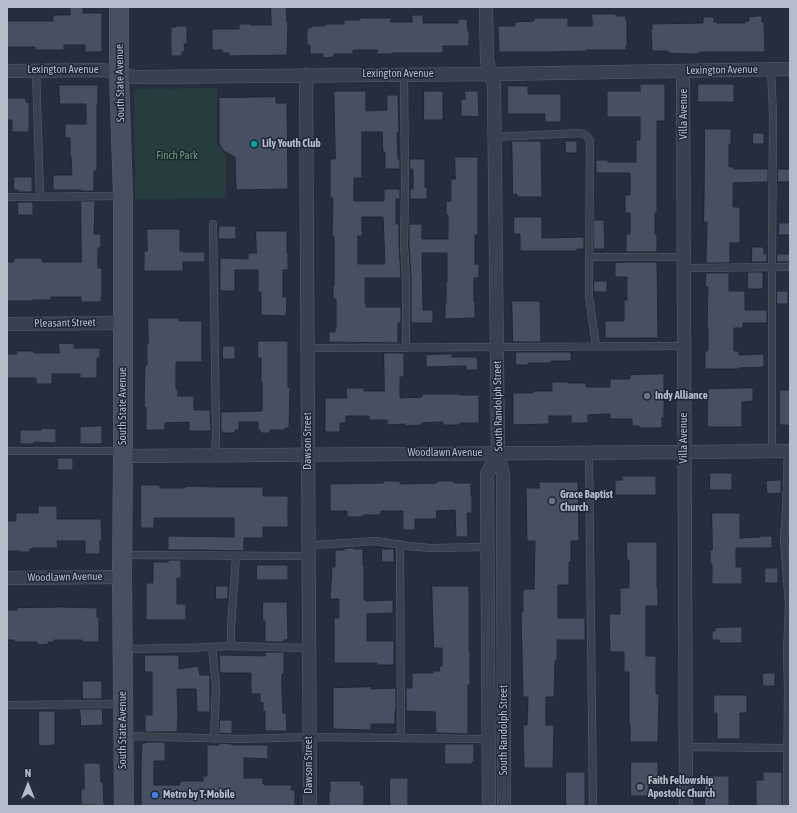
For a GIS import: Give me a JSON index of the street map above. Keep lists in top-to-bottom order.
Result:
{
  "streets": {
    "street": [
      "Lexington Avenue",
      "South State Avenue",
      "Villa Avenue",
      "Pleasant Street",
      "South Randolph Street",
      "Dawson Street",
      "Woodlawn Avenue"
    ]
  },
  "crossings": [
    ["Lexington Avenue", "South State Avenue"],
    ["Lexington Avenue", "Villa Avenue"],
    ["Lexington Avenue", "South Randolph Street"],
    ["Lexington Avenue", "Dawson Street"],
    ["South State Avenue", "Pleasant Street"],
    ["South State Avenue", "Woodlawn Avenue"],
    ["Villa Avenue", "Woodlawn Avenue"],
    ["South Randolph Street", "Woodlawn Avenue"],
    ["Dawson Street", "Woodlawn Avenue"]
  ],
  "parks": ["Finch Park"],
  "places": [
    "Lily Youth Club",
    "Indy Alliance",
    "Grace Baptist Church",
    "Faith Fellowship Apostolic Church",
    "Metro by T-Mobile"
  ],
  "north": "top"
}
